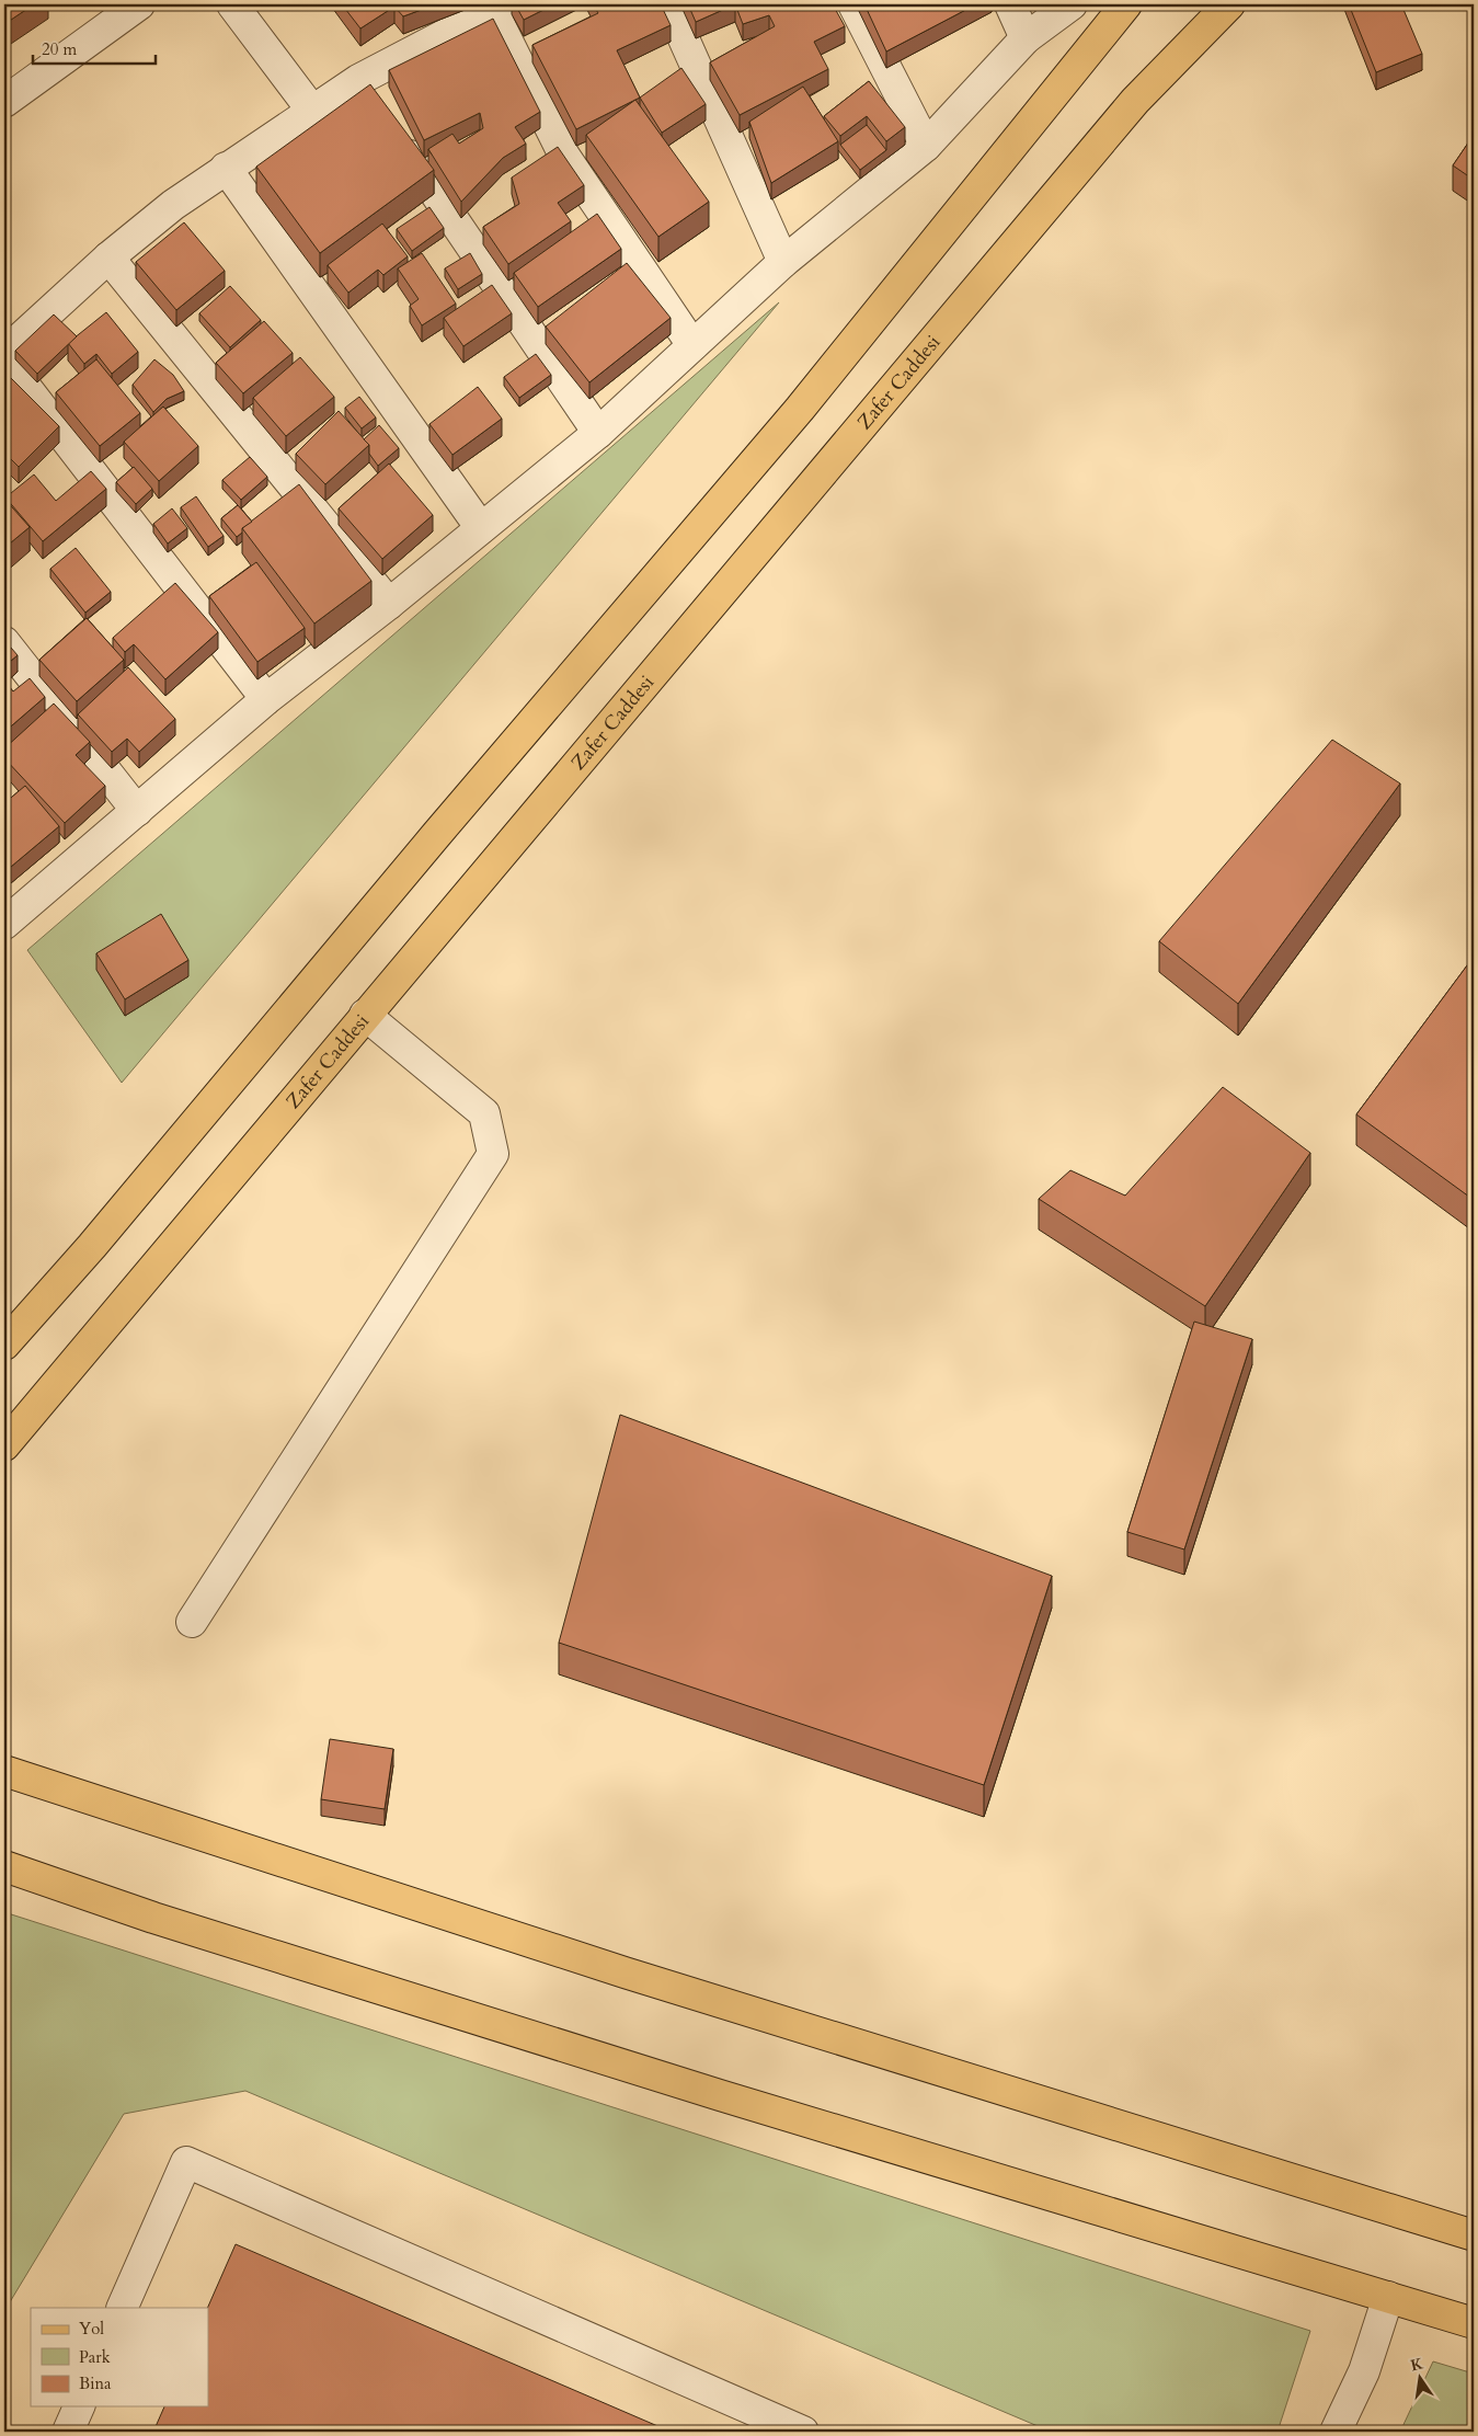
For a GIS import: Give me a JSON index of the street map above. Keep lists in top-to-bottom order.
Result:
{
  "streets": {
    "main road": ["Zafer Caddesi"]
  },
  "legend": ["Yol", "Park", "Bina"],
  "scale_bar": "20 m",
  "north": "top"
}
